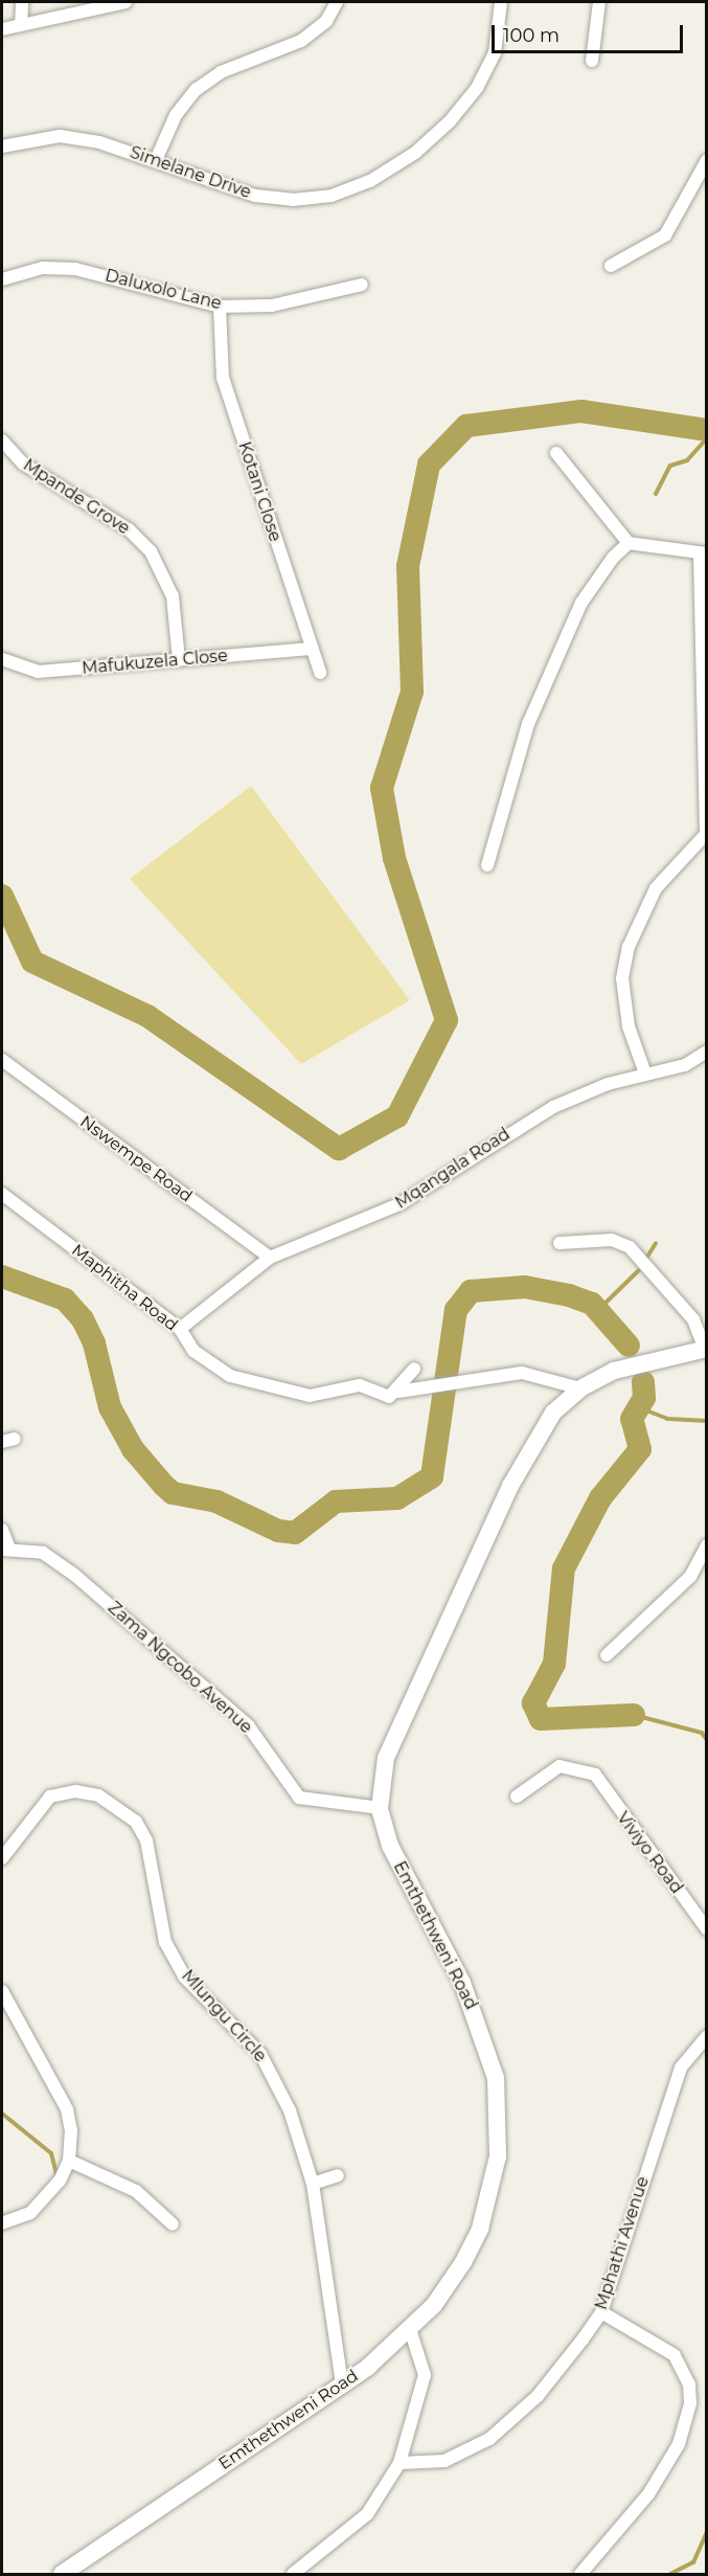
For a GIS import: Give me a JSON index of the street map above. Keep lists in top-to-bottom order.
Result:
{
  "streets": {
    "street": [
      "Simelane Drive",
      "Daluxolo Lane",
      "Kotani Close",
      "Mpande Grove",
      "Mafukuzela Close",
      "Nswempe Road",
      "Mqangala Road",
      "Maphitha Road",
      "Zama Ngcobo Avenue",
      "Viviyo Road",
      "Emthethweni Road",
      "Mlungu Circle",
      "Mphathi Avenue"
    ]
  },
  "crossings": [
    ["Daluxolo Lane", "Kotani Close"],
    ["Kotani Close", "Mafukuzela Close"],
    ["Mpande Grove", "Mafukuzela Close"],
    ["Nswempe Road", "Mqangala Road"],
    ["Mqangala Road", "Maphitha Road"],
    ["Zama Ngcobo Avenue", "Emthethweni Road"],
    ["Emthethweni Road", "Mlungu Circle"]
  ],
  "scale_bar": "100 m"
}
